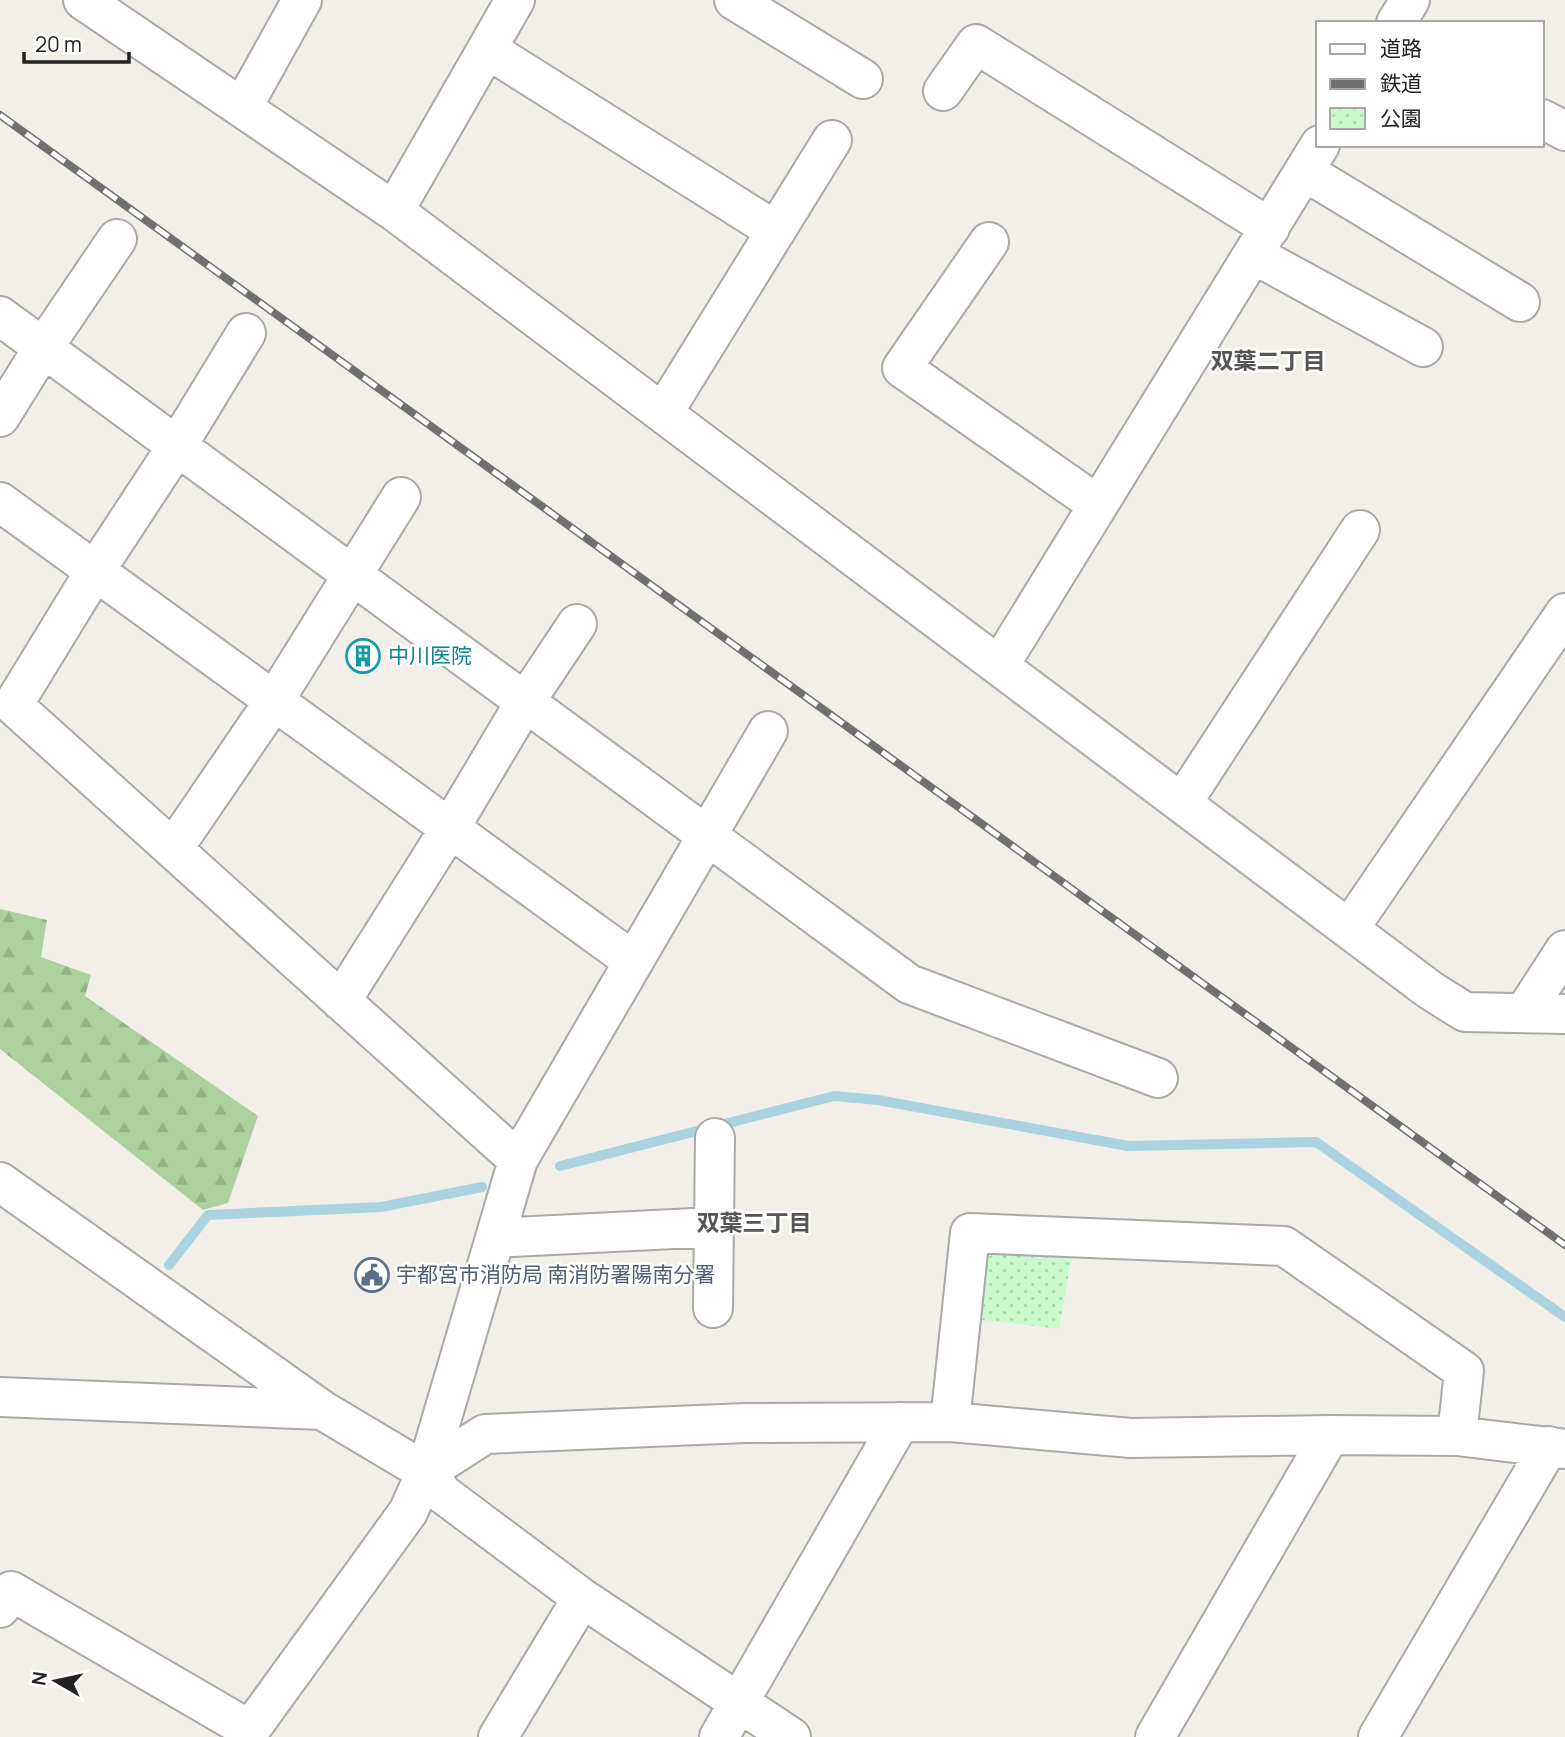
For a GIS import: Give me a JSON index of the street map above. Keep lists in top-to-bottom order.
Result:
{
  "districts": ["双葉二丁目", "双葉三丁目"],
  "places": {
    "building": ["中川医院"],
    "public building": ["宇都宮市消防局 南消防署陽南分署"]
  },
  "legend": ["道路", "鉄道", "公園"],
  "scale_bar": "20 m",
  "north": "left"
}
